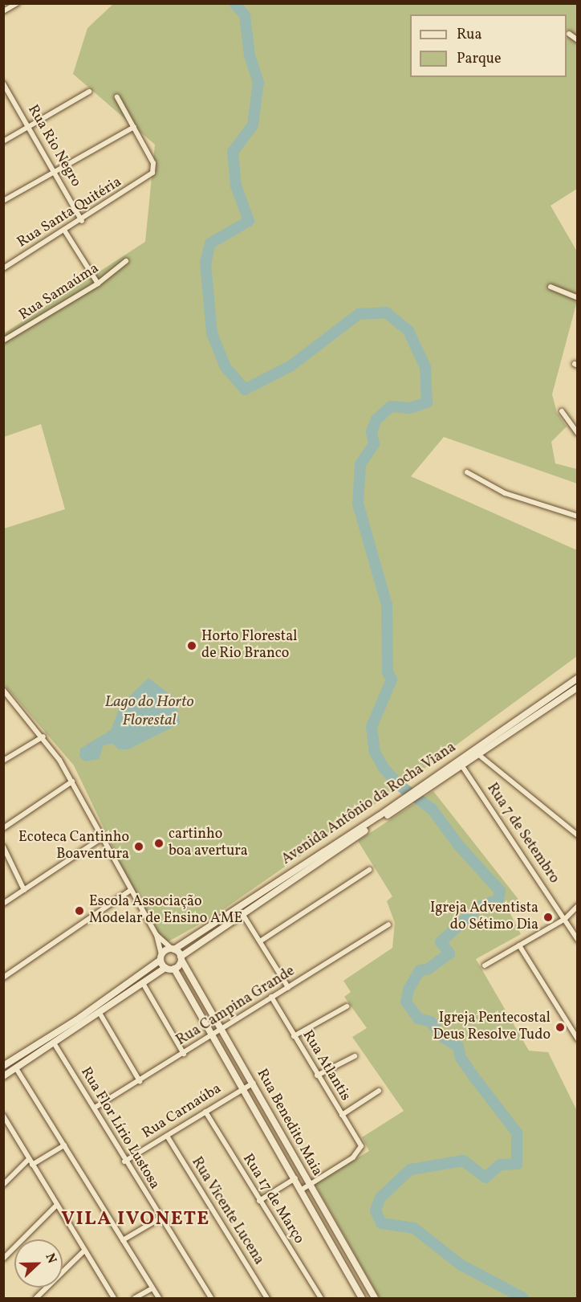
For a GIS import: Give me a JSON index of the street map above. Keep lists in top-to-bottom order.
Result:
{
  "streets": {
    "main road": ["Avenida Antônio da Rocha Viana"],
    "street": [
      "Rua Rio Negro",
      "Rua Santa Quitéria",
      "Rua Samaúma",
      "Rua 7 de Setembro",
      "Rua Campina Grande",
      "Rua Atlantis",
      "Rua Carnaúba",
      "Rua Benedito Maia",
      "Rua Flor Lírio Lustosa",
      "Rua 17 de Março",
      "Rua Vicente Lucena"
    ]
  },
  "crossings": [
    ["Rua Rio Negro", "Rua Santa Quitéria"],
    ["Avenida Antônio da Rocha Viana", "Rua 7 de Setembro"],
    ["Avenida Antônio da Rocha Viana", "Rua Benedito Maia"],
    ["Rua Campina Grande", "Rua Atlantis"],
    ["Rua Campina Grande", "Rua Benedito Maia"],
    ["Rua Campina Grande", "Rua Flor Lírio Lustosa"],
    ["Rua Atlantis", "Rua Benedito Maia"],
    ["Rua Carnaúba", "Rua Benedito Maia"],
    ["Rua Carnaúba", "Rua Flor Lírio Lustosa"],
    ["Rua Carnaúba", "Rua 17 de Março"],
    ["Rua Carnaúba", "Rua Vicente Lucena"]
  ],
  "districts": ["VILA IVONETE"],
  "water": ["Lago do Horto Florestal"],
  "places": [
    "Horto Florestal de Rio Branco",
    "cartinho boa avertura",
    "Ecoteca Cantinho Boaventura",
    "Escola Associação Modelar de Ensino AME",
    "Igreja Adventista do Sétimo Dia",
    "Igreja Pentecostal Deus Resolve Tudo"
  ],
  "legend": ["Rua", "Parque"],
  "north": "right"
}
